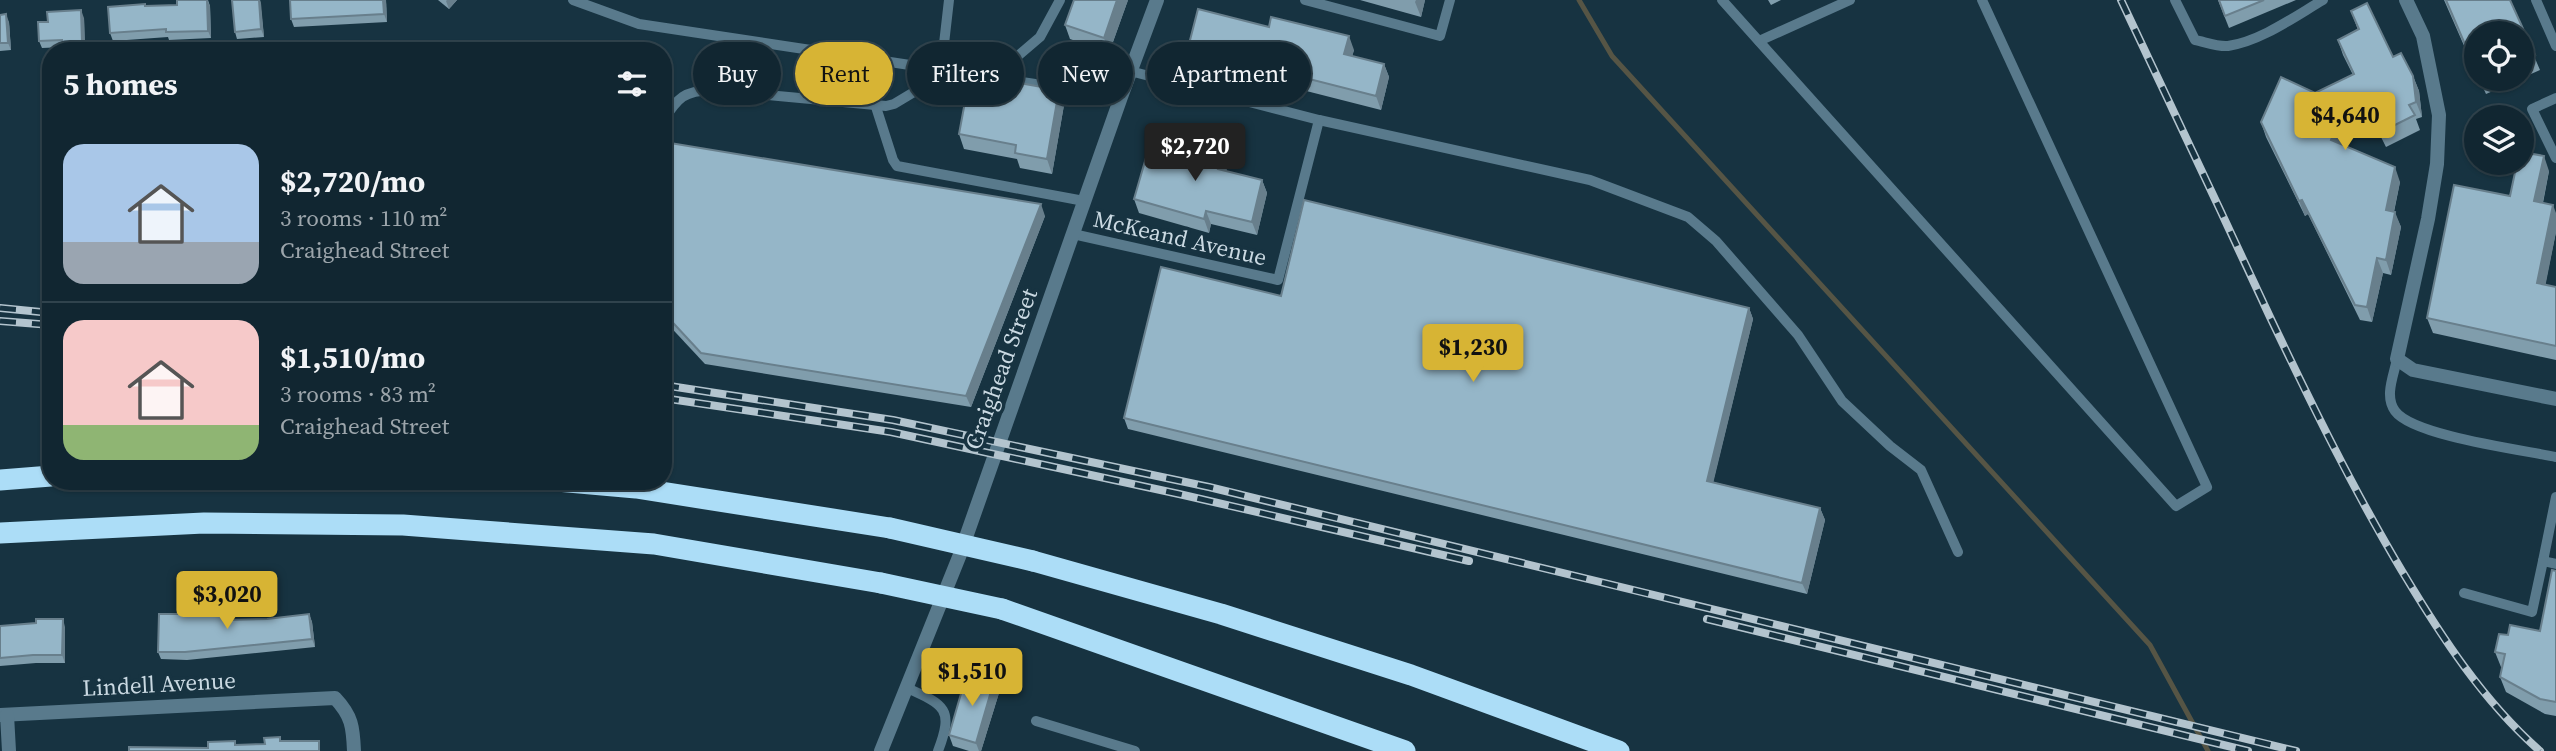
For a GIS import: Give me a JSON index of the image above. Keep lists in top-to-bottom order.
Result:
{
  "streets": {
    "street": ["Craighead Street", "Lindell Avenue"],
    "lane": ["McKeand Avenue"]
  },
  "crossings": [
    ["McKeand Avenue", "Craighead Street"]
  ],
  "page": {
    "chip": [
      "Buy",
      "Rent",
      "Filters",
      "New",
      "Apartment"
    ],
    "heading": "5 homes",
    "price": [
      "$4,640",
      "$2,720",
      "$1,230",
      "$3,020",
      "$1,510"
    ],
    "list": [
      {
        "name": "$2,720/mo",
        "note": "3 rooms · 110 m² · Craighead Street"
      },
      {
        "name": "$1,510/mo",
        "note": "3 rooms · 83 m² · Craighead Street"
      }
    ]
  }
}
